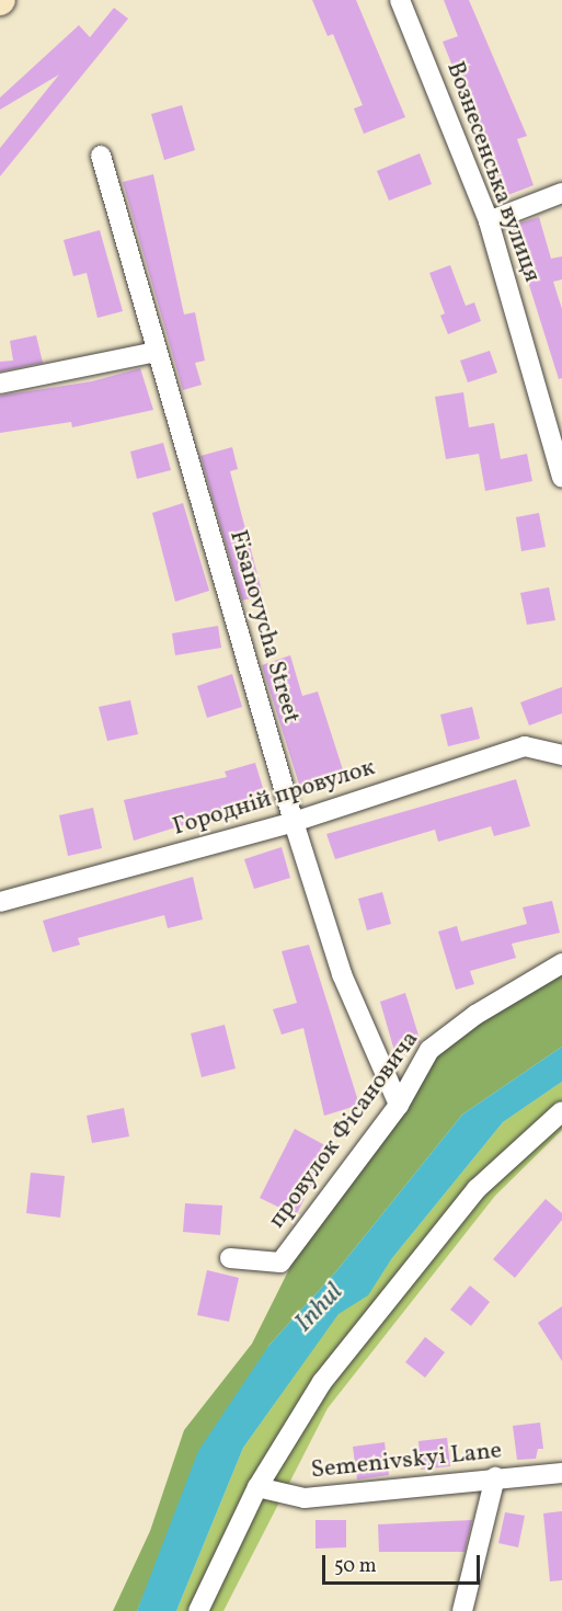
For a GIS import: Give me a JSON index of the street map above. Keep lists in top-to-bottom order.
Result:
{
  "streets": {
    "street": [
      "Вознесенська вулиця",
      "Fisanovycha Street",
      "Городній провулок",
      "провулок Фісановича",
      "Semenivskyi Lane"
    ]
  },
  "crossings": [
    ["Fisanovycha Street", "Городній провулок"],
    ["Fisanovycha Street", "провулок Фісановича"]
  ],
  "water": ["Inhul"],
  "scale_bar": "50 m"
}
